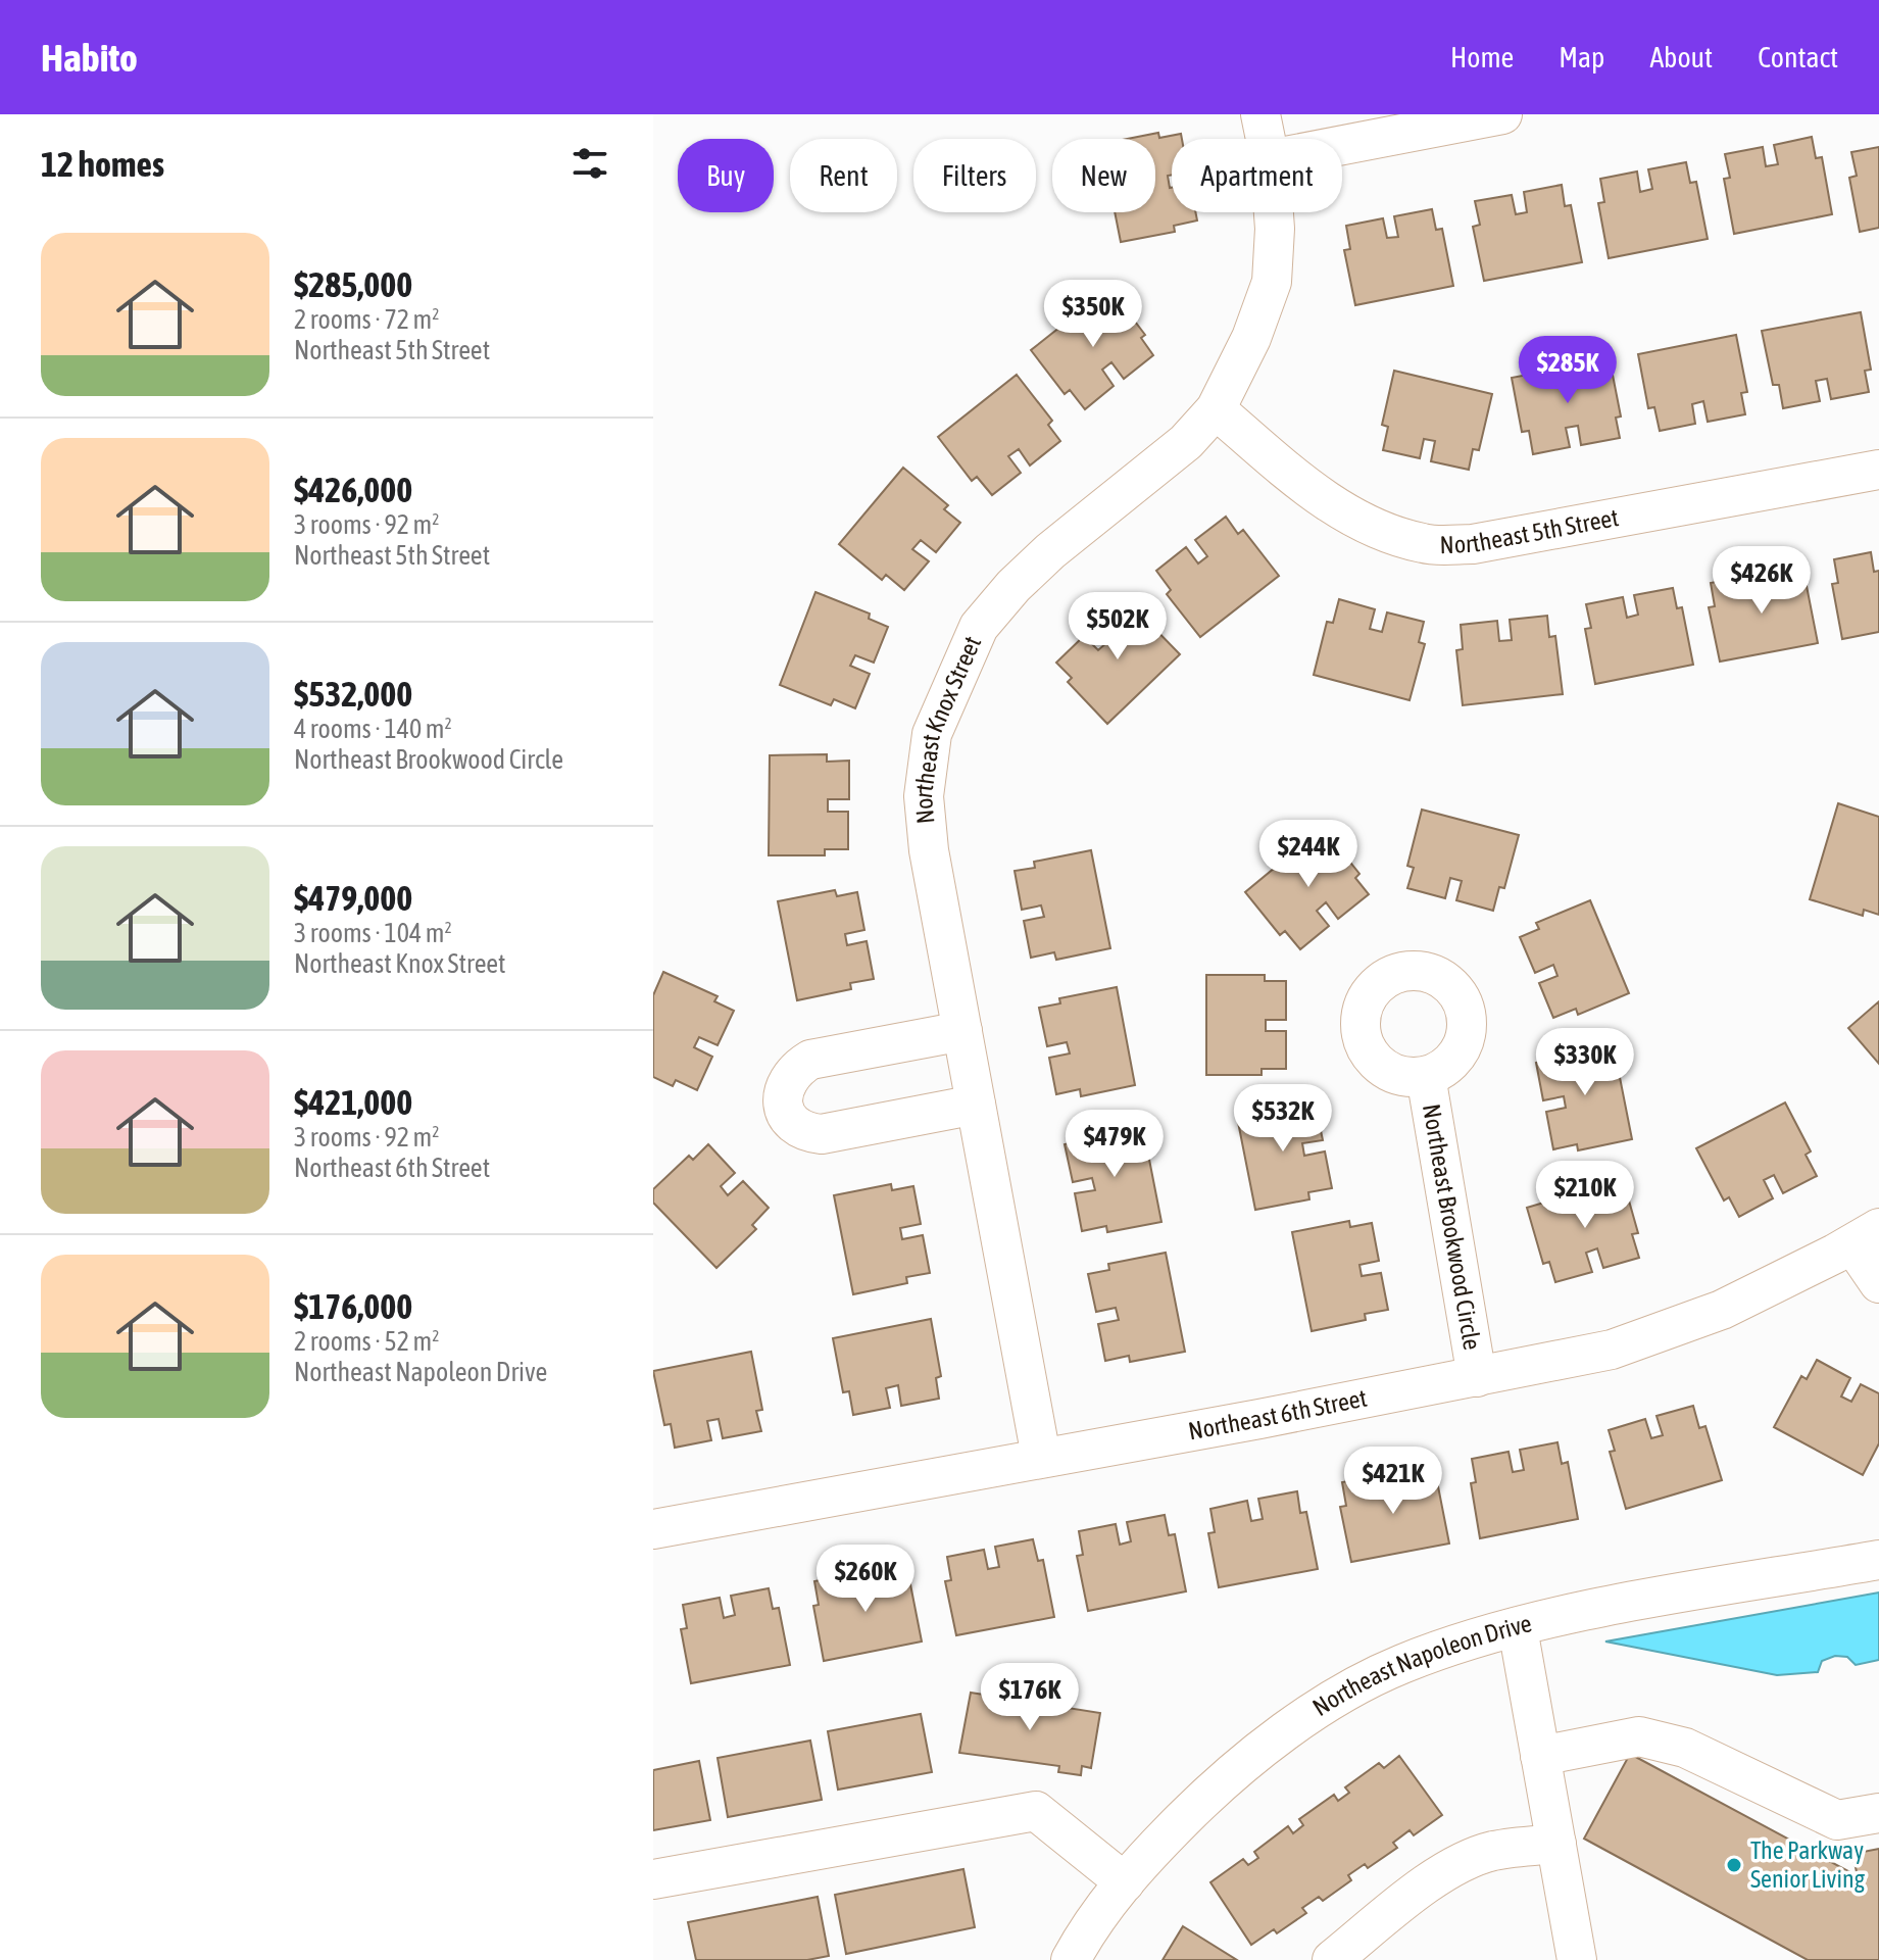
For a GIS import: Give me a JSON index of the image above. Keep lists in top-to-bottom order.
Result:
{
  "streets": {
    "street": [
      "Northeast 5th Street",
      "Northeast Knox Street",
      "Northeast Brookwood Circle",
      "Northeast 6th Street",
      "Northeast Napoleon Drive"
    ]
  },
  "crossings": [
    ["Northeast 5th Street", "Northeast Knox Street"],
    ["Northeast Knox Street", "Northeast 6th Street"],
    ["Northeast Brookwood Circle", "Northeast 6th Street"]
  ],
  "places": ["The Parkway Senior Living"],
  "page": {
    "header": "Habito",
    "nav": [
      "Home",
      "Map",
      "About",
      "Contact"
    ],
    "heading": "12 homes",
    "chip": [
      "Buy",
      "Rent",
      "Filters",
      "New",
      "Apartment"
    ],
    "list": [
      {
        "name": "$285,000",
        "note": "2 rooms · 72 m² · Northeast 5th Street"
      },
      {
        "name": "$426,000",
        "note": "3 rooms · 92 m² · Northeast 5th Street"
      },
      {
        "name": "$532,000",
        "note": "4 rooms · 140 m² · Northeast Brookwood Circle"
      },
      {
        "name": "$479,000",
        "note": "3 rooms · 104 m² · Northeast Knox Street"
      },
      {
        "name": "$421,000",
        "note": "3 rooms · 92 m² · Northeast 6th Street"
      },
      {
        "name": "$176,000",
        "note": "2 rooms · 52 m² · Northeast Napoleon Drive"
      }
    ],
    "price": [
      "$350K",
      "$285K",
      "$426K",
      "$502K",
      "$244K",
      "$330K",
      "$532K",
      "$479K",
      "$210K",
      "$421K",
      "$260K",
      "$176K"
    ]
  }
}
